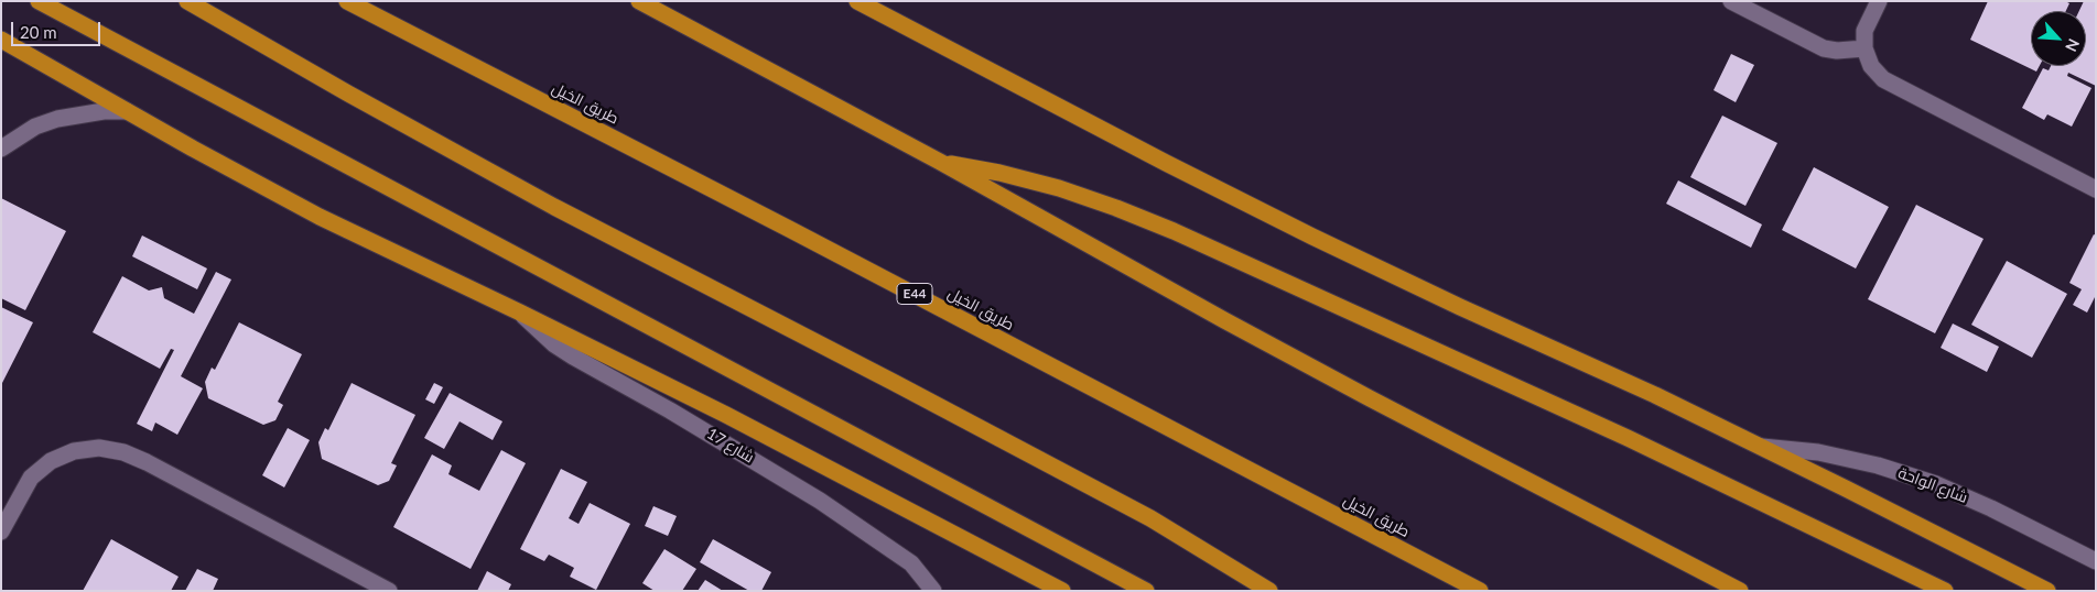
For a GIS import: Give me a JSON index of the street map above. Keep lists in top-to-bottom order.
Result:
{
  "streets": {
    "highway": ["طريق الخيل", "E44"],
    "street": ["17 شارع", "شارع الواحة"]
  },
  "scale_bar": "20 m",
  "north": "bottom right"
}
